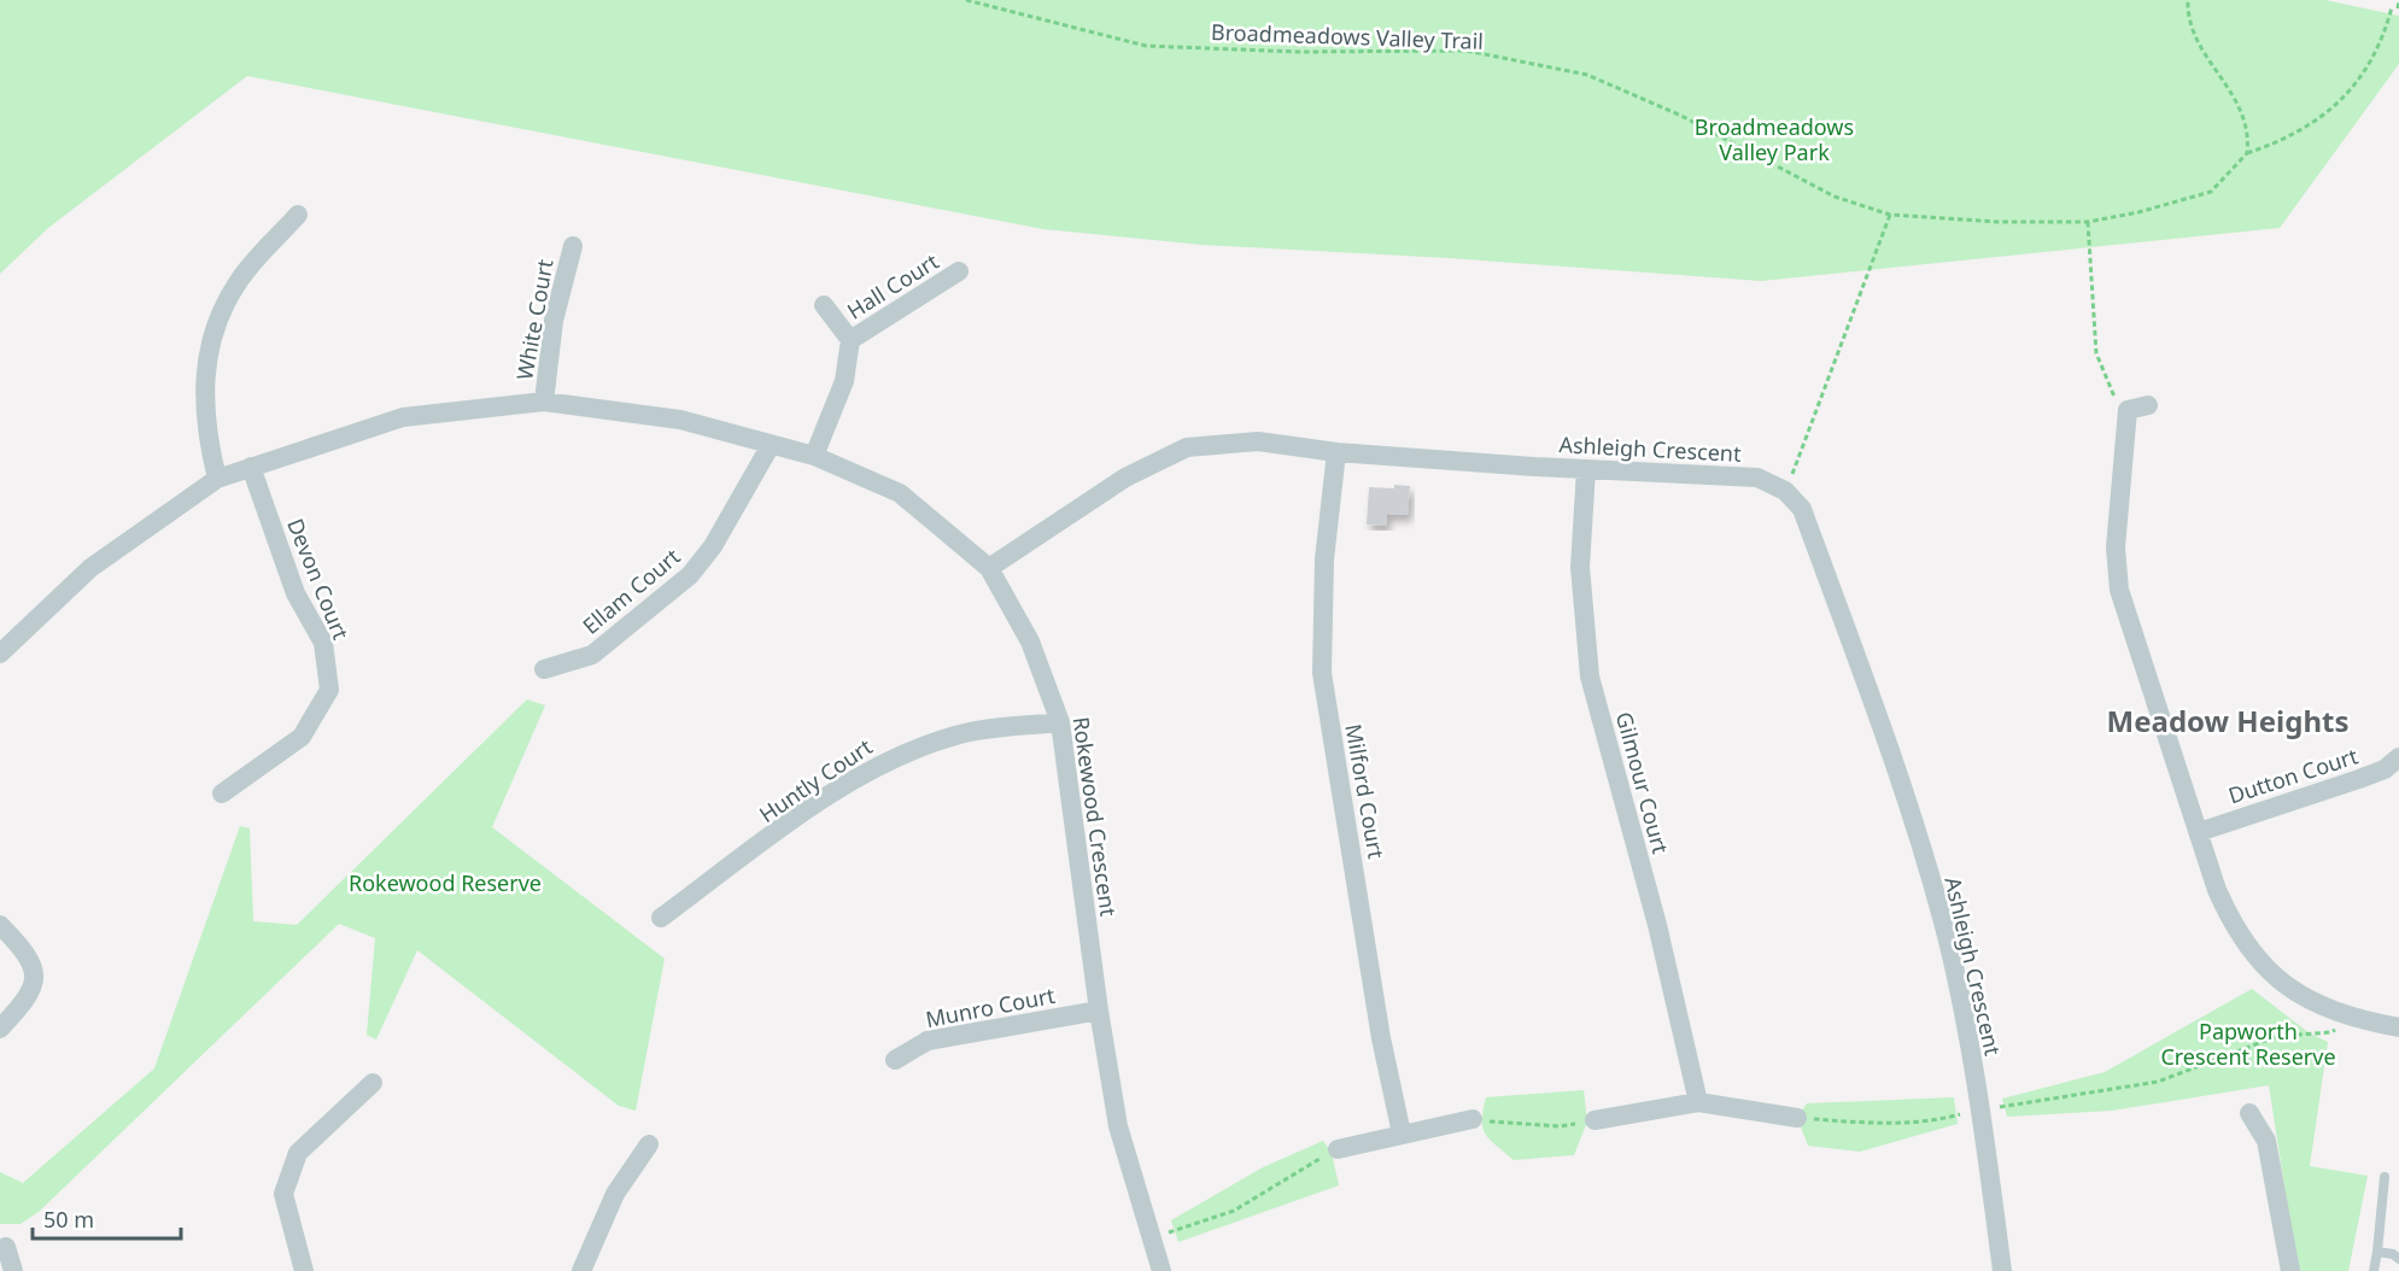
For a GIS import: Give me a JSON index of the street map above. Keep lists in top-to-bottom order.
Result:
{
  "streets": {
    "street": [
      "Hall Court",
      "White Court",
      "Ashleigh Crescent",
      "Devon Court",
      "Ellam Court",
      "Dutton Court",
      "Huntly Court",
      "Gilmour Court",
      "Milford Court",
      "Rokewood Crescent",
      "Munro Court"
    ],
    "path": ["Broadmeadows Valley Trail"]
  },
  "crossings": [
    ["Hall Court", "Rokewood Crescent"],
    ["White Court", "Rokewood Crescent"],
    ["Ashleigh Crescent", "Gilmour Court"],
    ["Ashleigh Crescent", "Milford Court"],
    ["Ashleigh Crescent", "Rokewood Crescent"],
    ["Devon Court", "Rokewood Crescent"],
    ["Ellam Court", "Rokewood Crescent"],
    ["Huntly Court", "Rokewood Crescent"],
    ["Rokewood Crescent", "Munro Court"]
  ],
  "districts": ["Meadow Heights"],
  "parks": ["Broadmeadows Valley Park", "Rokewood Reserve", "Papworth Crescent Reserve"],
  "scale_bar": "50 m"
}
